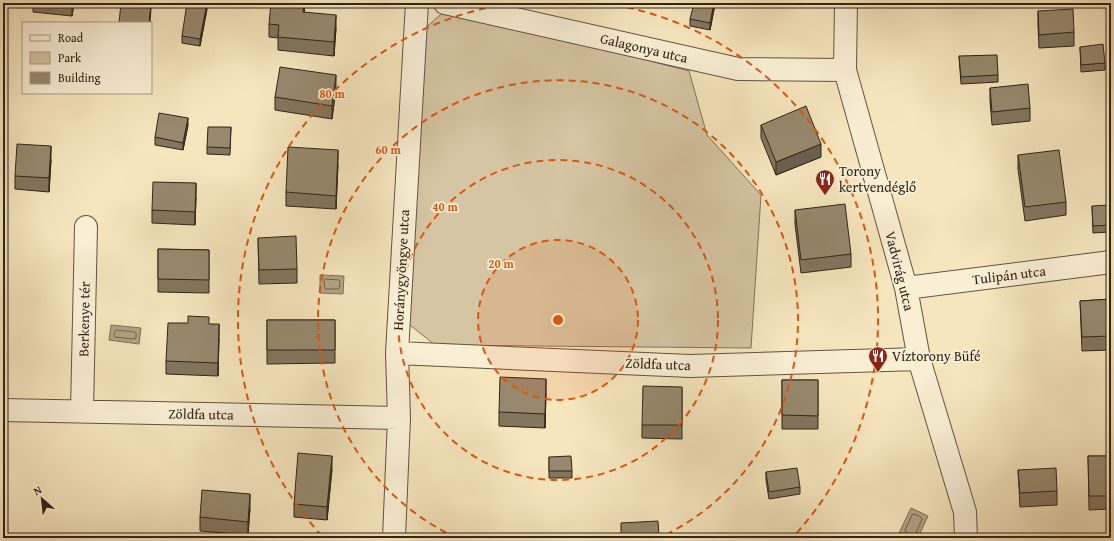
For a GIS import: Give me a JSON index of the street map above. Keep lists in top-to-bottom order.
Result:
{
  "streets": {
    "street": [
      "Galagonya utca",
      "Horánygyöngye utca",
      "Vadvirág utca",
      "Tulipán utca",
      "Berkenye tér",
      "Zöldfa utca"
    ]
  },
  "crossings": [
    ["Galagonya utca", "Vadvirág utca"],
    ["Horánygyöngye utca", "Zöldfa utca"],
    ["Vadvirág utca", "Tulipán utca"],
    ["Vadvirág utca", "Zöldfa utca"],
    ["Berkenye tér", "Zöldfa utca"]
  ],
  "places": {
    "restaurant": ["Torony kertvendéglő", "Víztorony Büfé"]
  },
  "legend": ["Road", "Park", "Building"],
  "north": "top left",
  "rings": [
    "80 m",
    "60 m",
    "40 m",
    "20 m"
  ]
}
